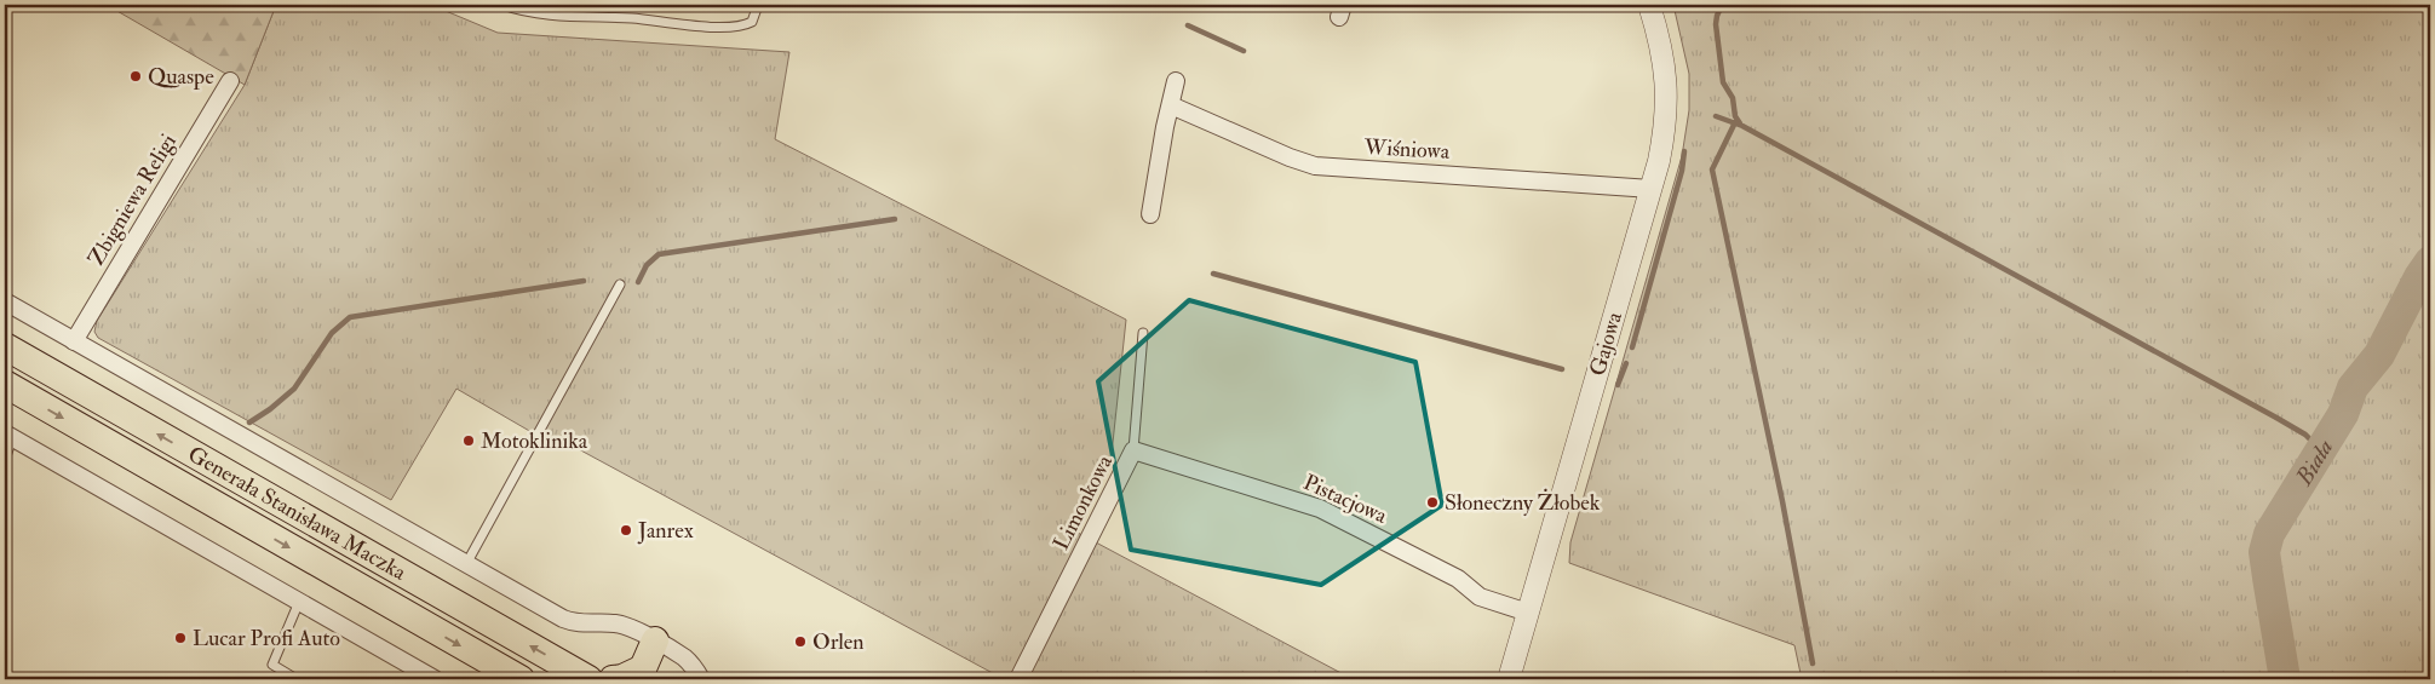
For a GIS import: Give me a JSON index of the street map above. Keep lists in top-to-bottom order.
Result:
{
  "streets": {
    "highway": ["Generała Stanisława Maczka"],
    "street": [
      "Wiśniowa",
      "Zbigniewa Religi",
      "Gajowa",
      "Pistacjowa",
      "Limonkowa"
    ]
  },
  "crossings": [
    ["Wiśniowa", "Gajowa"],
    ["Gajowa", "Pistacjowa"],
    ["Pistacjowa", "Limonkowa"]
  ],
  "water": ["Biała"],
  "places": [
    "Quaspe",
    "Motoklinika",
    "Słoneczny Żłobek",
    "Janrex",
    "Lucar Profi Auto",
    "Orlen"
  ]
}
